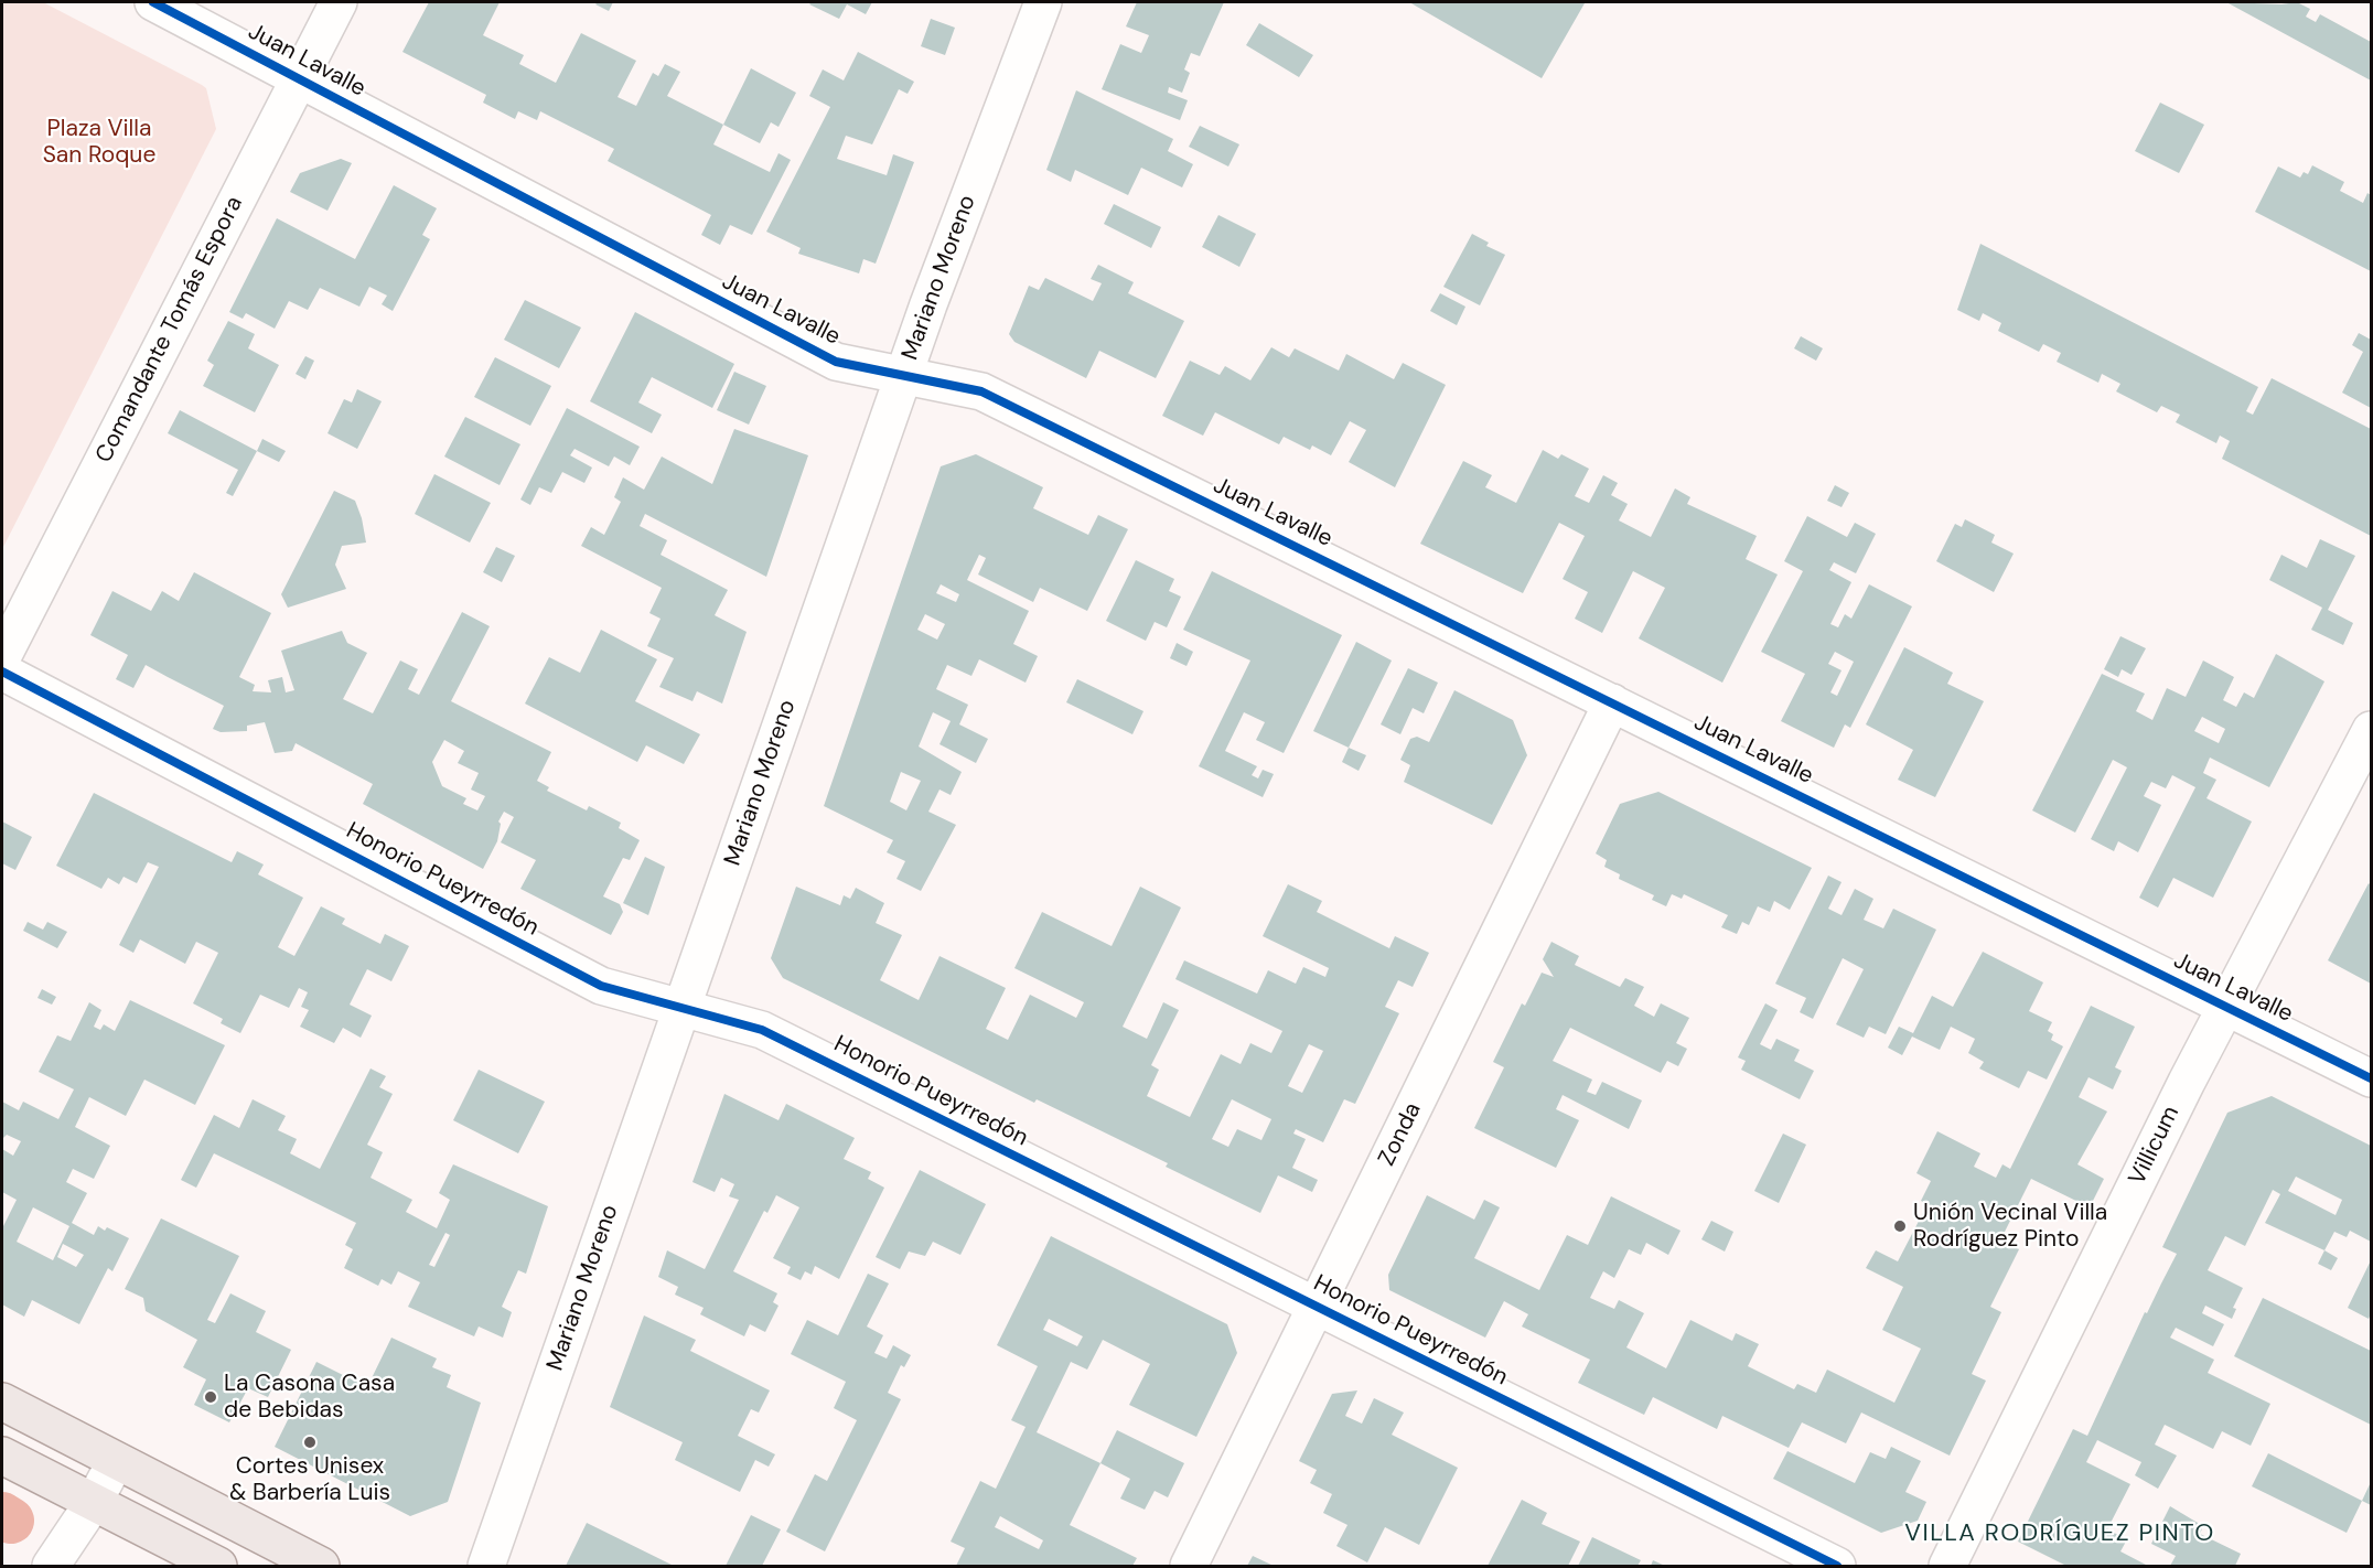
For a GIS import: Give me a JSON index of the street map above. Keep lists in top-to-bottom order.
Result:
{
  "streets": {
    "street": [
      "Juan Lavalle",
      "Mariano Moreno",
      "Comandante Tomás Espora",
      "Honorio Pueyrredón",
      "Zonda",
      "Villicum"
    ]
  },
  "crossings": [
    ["Juan Lavalle", "Mariano Moreno"],
    ["Juan Lavalle", "Comandante Tomás Espora"],
    ["Juan Lavalle", "Zonda"],
    ["Juan Lavalle", "Villicum"],
    ["Mariano Moreno", "Honorio Pueyrredón"],
    ["Honorio Pueyrredón", "Zonda"]
  ],
  "districts": ["VILLA RODRÍGUEZ PINTO"],
  "parks": ["Plaza Villa San Roque"],
  "places": ["Unión Vecinal Villa Rodríguez Pinto", "La Casona Casa de Bebidas", "Cortes Unisex & Barbería Luis"]
}
